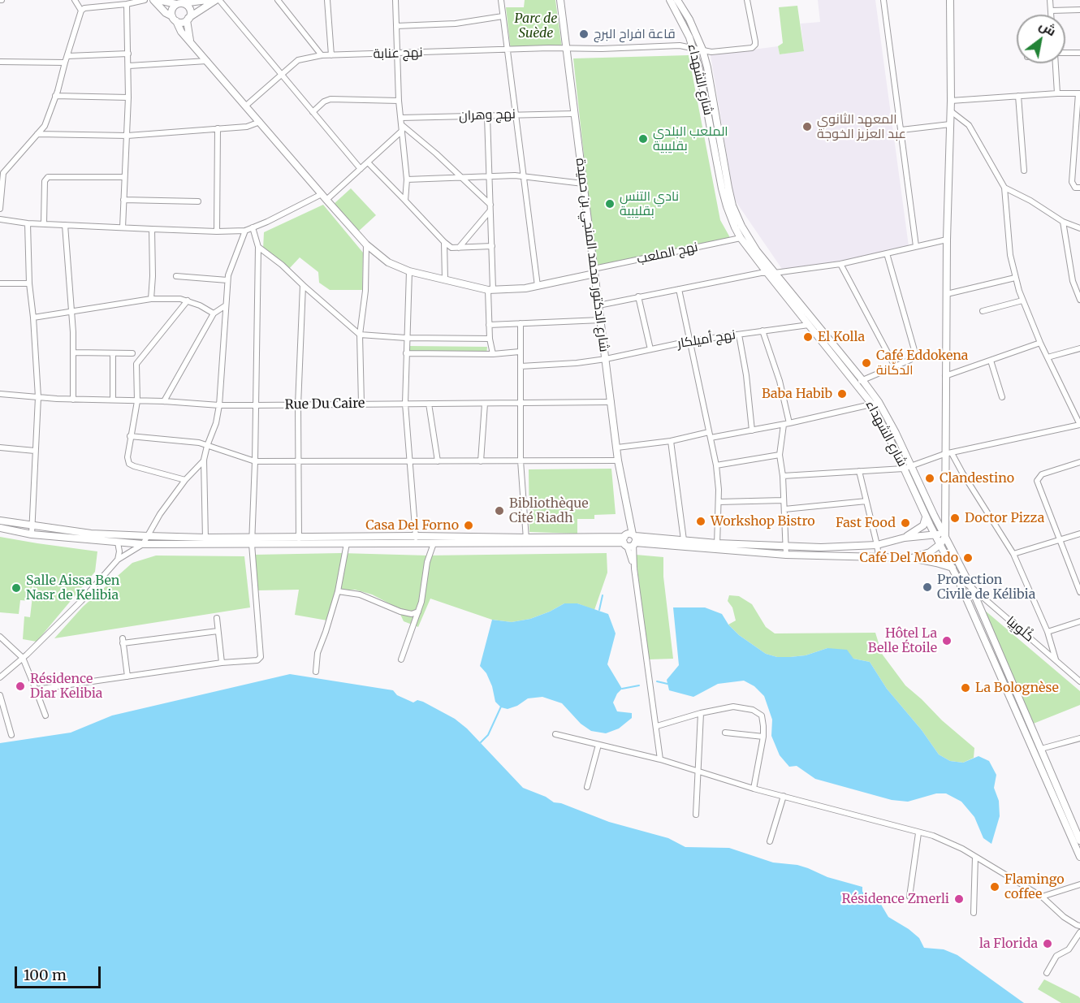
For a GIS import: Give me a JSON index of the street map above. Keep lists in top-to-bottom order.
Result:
{
  "streets": {
    "street": [
      "نهج عنابة",
      "شارع الشهداء",
      "نهج وهران",
      "نهج الملعب",
      "شارع الدكتور محمد المنجي بن حميدة",
      "نهج أميلكار",
      "Rue Du Caire",
      "كْلُوبِيَا"
    ]
  },
  "crossings": [
    ["نهج عنابة", "شارع الشهداء"],
    ["نهج عنابة", "شارع الدكتور محمد المنجي بن حميدة"],
    ["شارع الشهداء", "نهج الملعب"],
    ["شارع الشهداء", "نهج أميلكار"],
    ["شارع الشهداء", "كْلُوبِيَا"],
    ["نهج وهران", "شارع الدكتور محمد المنجي بن حميدة"],
    ["نهج الملعب", "شارع الدكتور محمد المنجي بن حميدة"],
    ["شارع الدكتور محمد المنجي بن حميدة", "نهج أميلكار"],
    ["شارع الدكتور محمد المنجي بن حميدة", "Rue Du Caire"]
  ],
  "parks": ["Parc de Suède"],
  "places": [
    "قاعة افراح البرج",
    "المعهد الثانوي عبد العزيز الخوجة",
    "الملعب البلدي بقليبية",
    "نادي التنس بقليبية",
    "El Kolla",
    "Café Eddokena الدكّانة",
    "Baba Habib",
    "Clandestino",
    "Bibliothèque Cité Riadh",
    "Doctor Pizza",
    "Workshop Bistro",
    "Fast Food",
    "Casa Del Forno",
    "Café Del Mondo",
    "Protection Civile de Kélibia",
    "Salle Aissa Ben Nasr de Kelibia",
    "Hôtel La Belle Étoile",
    "Résidence Diar Kelibia",
    "La Bolognèse",
    "Flamingo coffee",
    "Résidence Zmerli",
    "la Florida"
  ],
  "scale_bar": "100 m",
  "north": "top right"
}
